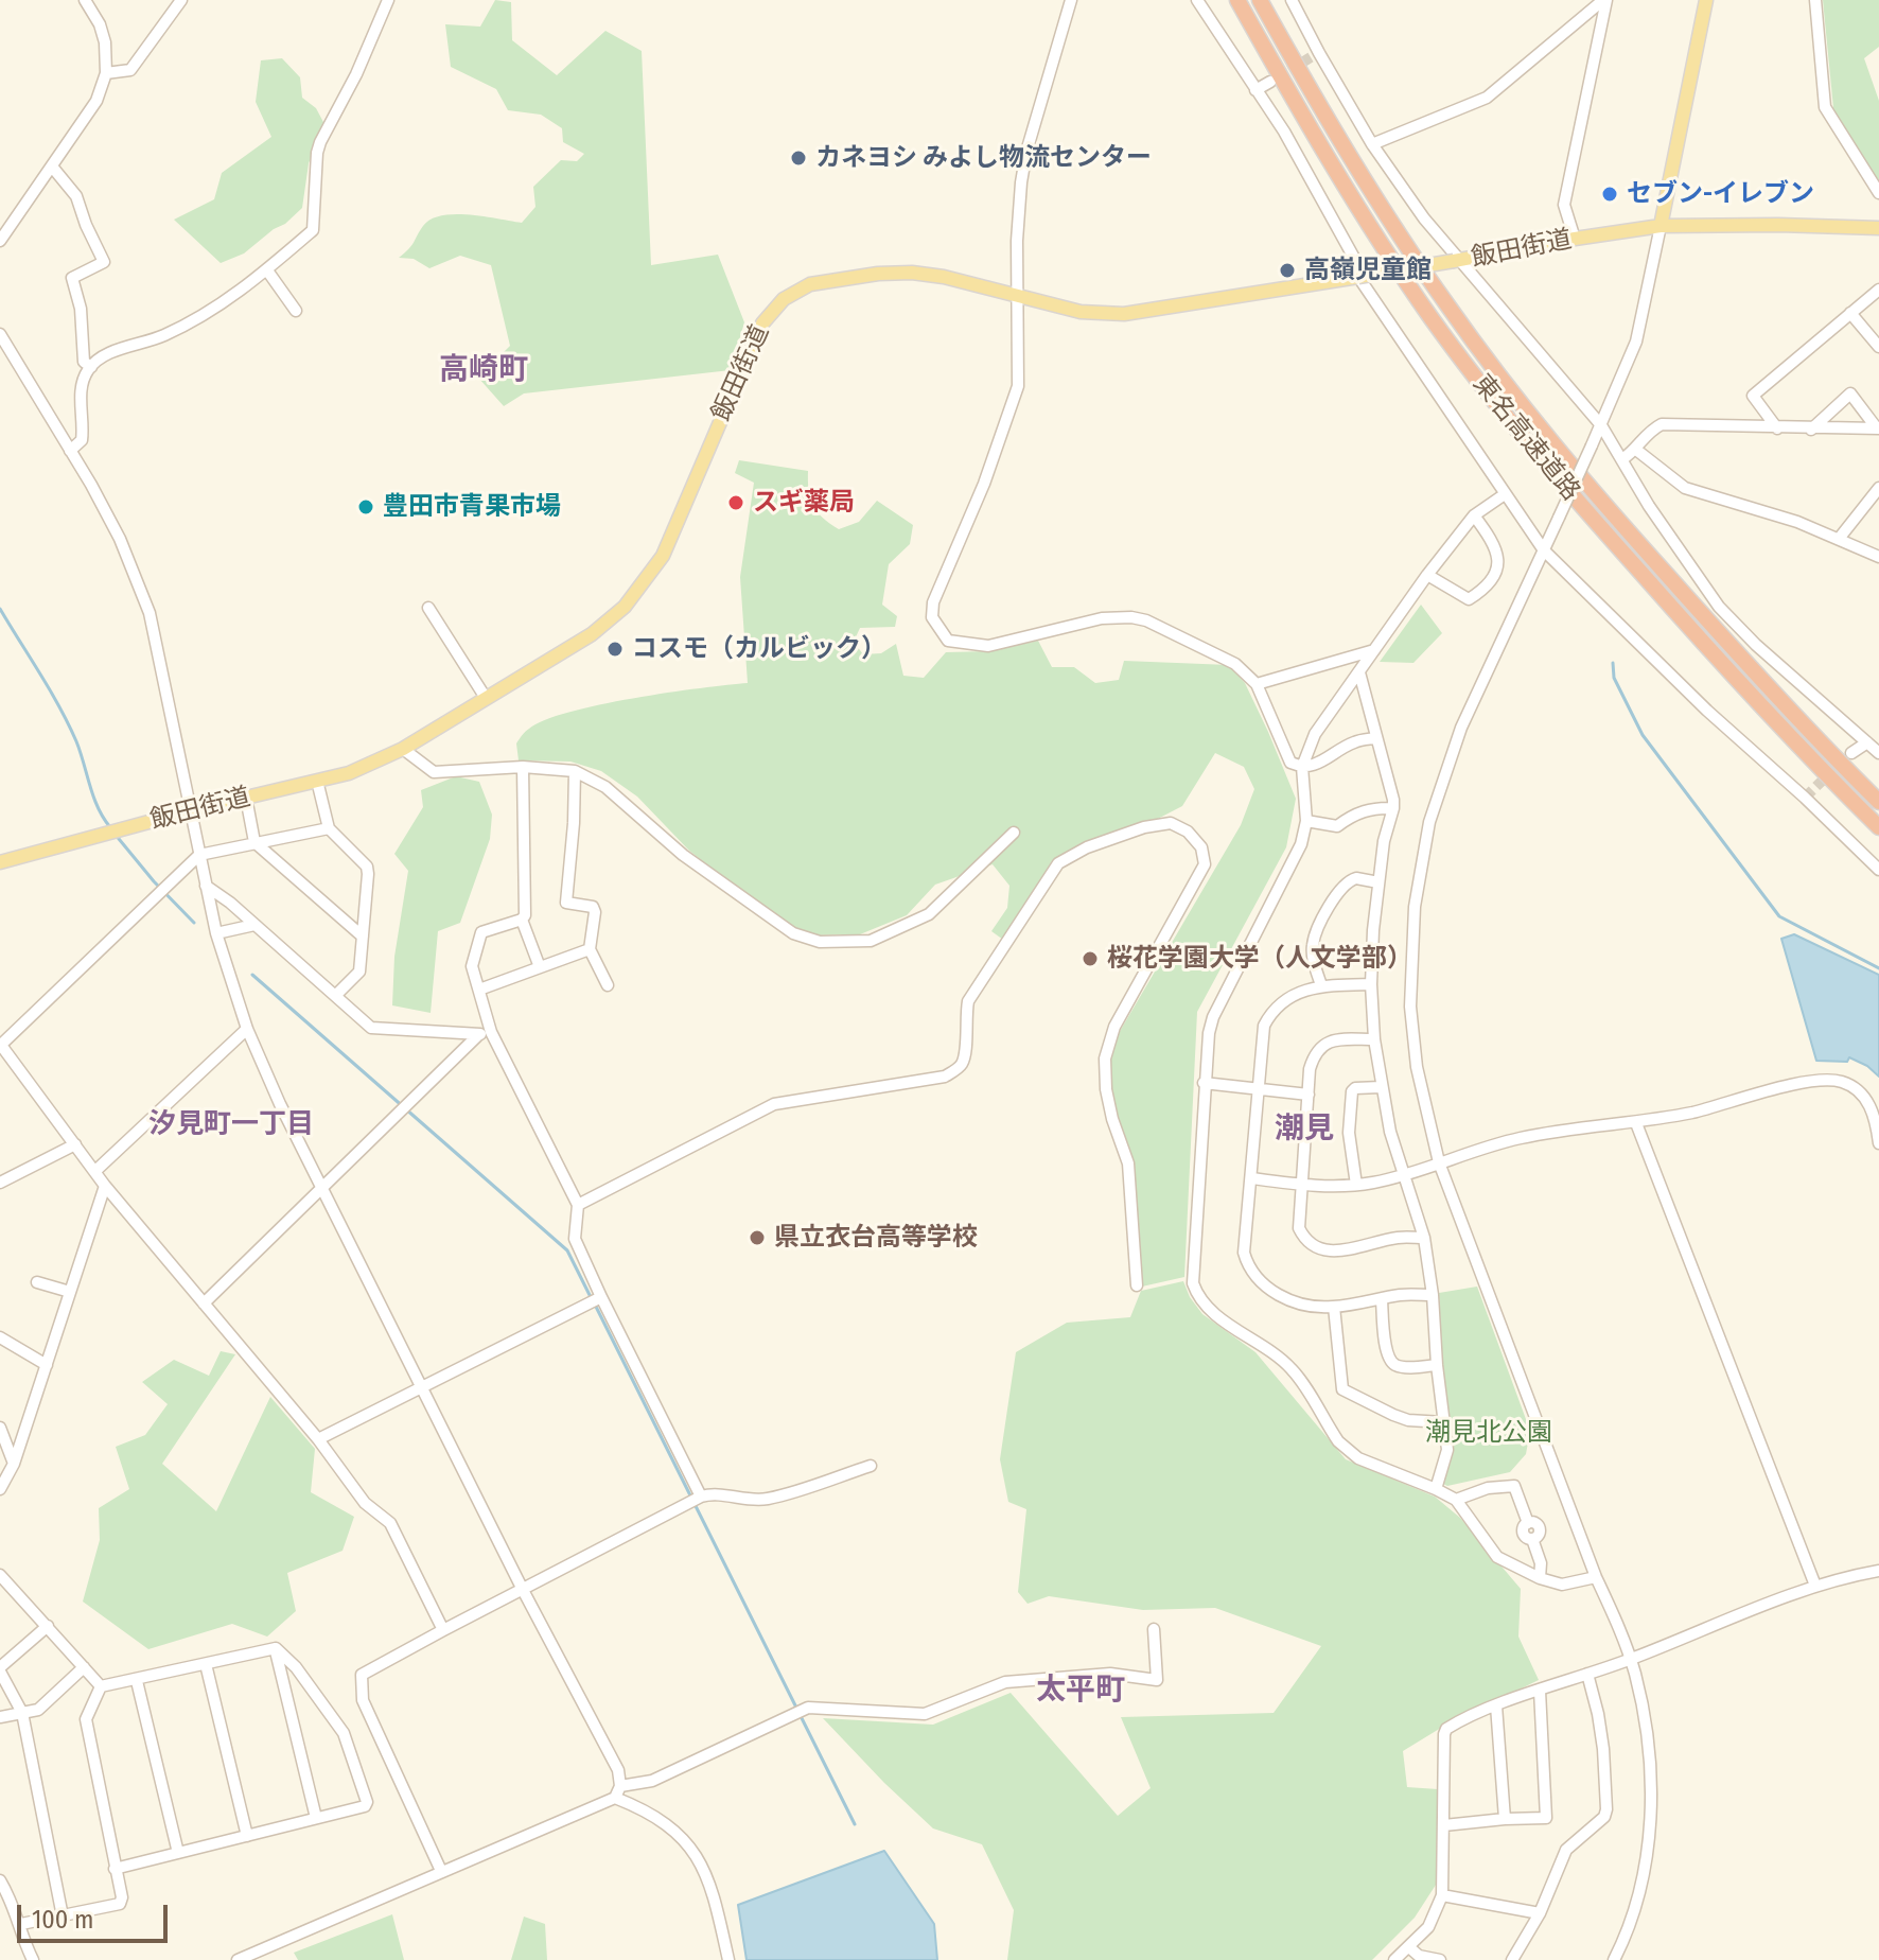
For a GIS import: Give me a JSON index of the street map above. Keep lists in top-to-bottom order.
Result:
{
  "streets": {
    "highway": ["東名高速道路"],
    "main road": ["飯田街道"]
  },
  "districts": [
    "高崎町",
    "汐見町一丁目",
    "潮見",
    "太平町"
  ],
  "parks": ["潮見北公園"],
  "places": [
    "カネヨシ みよし物流センター",
    "セブン-イレブン",
    "高嶺児童館",
    "スギ薬局",
    "豊田市青果市場",
    "コスモ（カルビック）",
    "桜花学園大学（人文学部）",
    "県立衣台高等学校"
  ],
  "scale_bar": "100 m"
}
